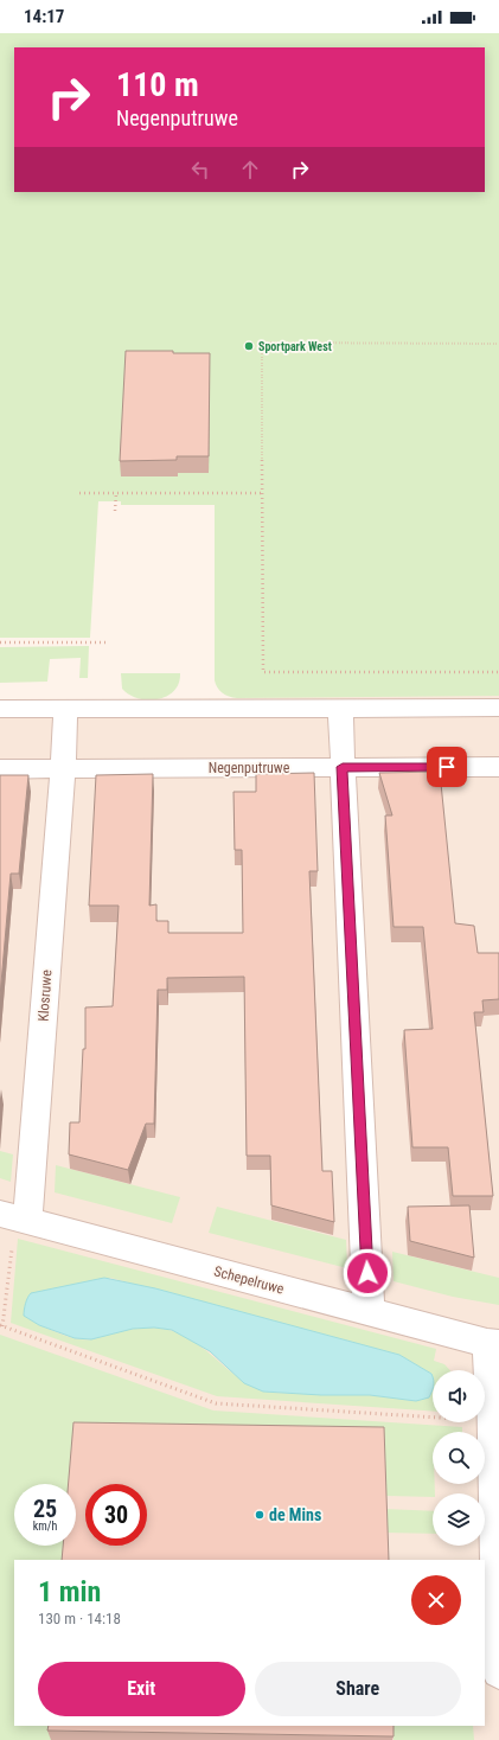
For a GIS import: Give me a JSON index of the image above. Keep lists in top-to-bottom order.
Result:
{
  "streets": {
    "street": ["Negenputruwe", "Klosruwe", "Schepelruwe"]
  },
  "crossings": [
    ["Negenputruwe", "Klosruwe"],
    ["Klosruwe", "Schepelruwe"]
  ],
  "places": ["Sportpark West", "de Mins"],
  "page": {
    "status": "14:17",
    "turn": ["110 m", "Negenputruwe"],
    "speed": "25 km/h",
    "limit": "30",
    "heading": ["1 min", "130 m · 14:18"],
    "buttons": ["Exit", "Share"]
  }
}
